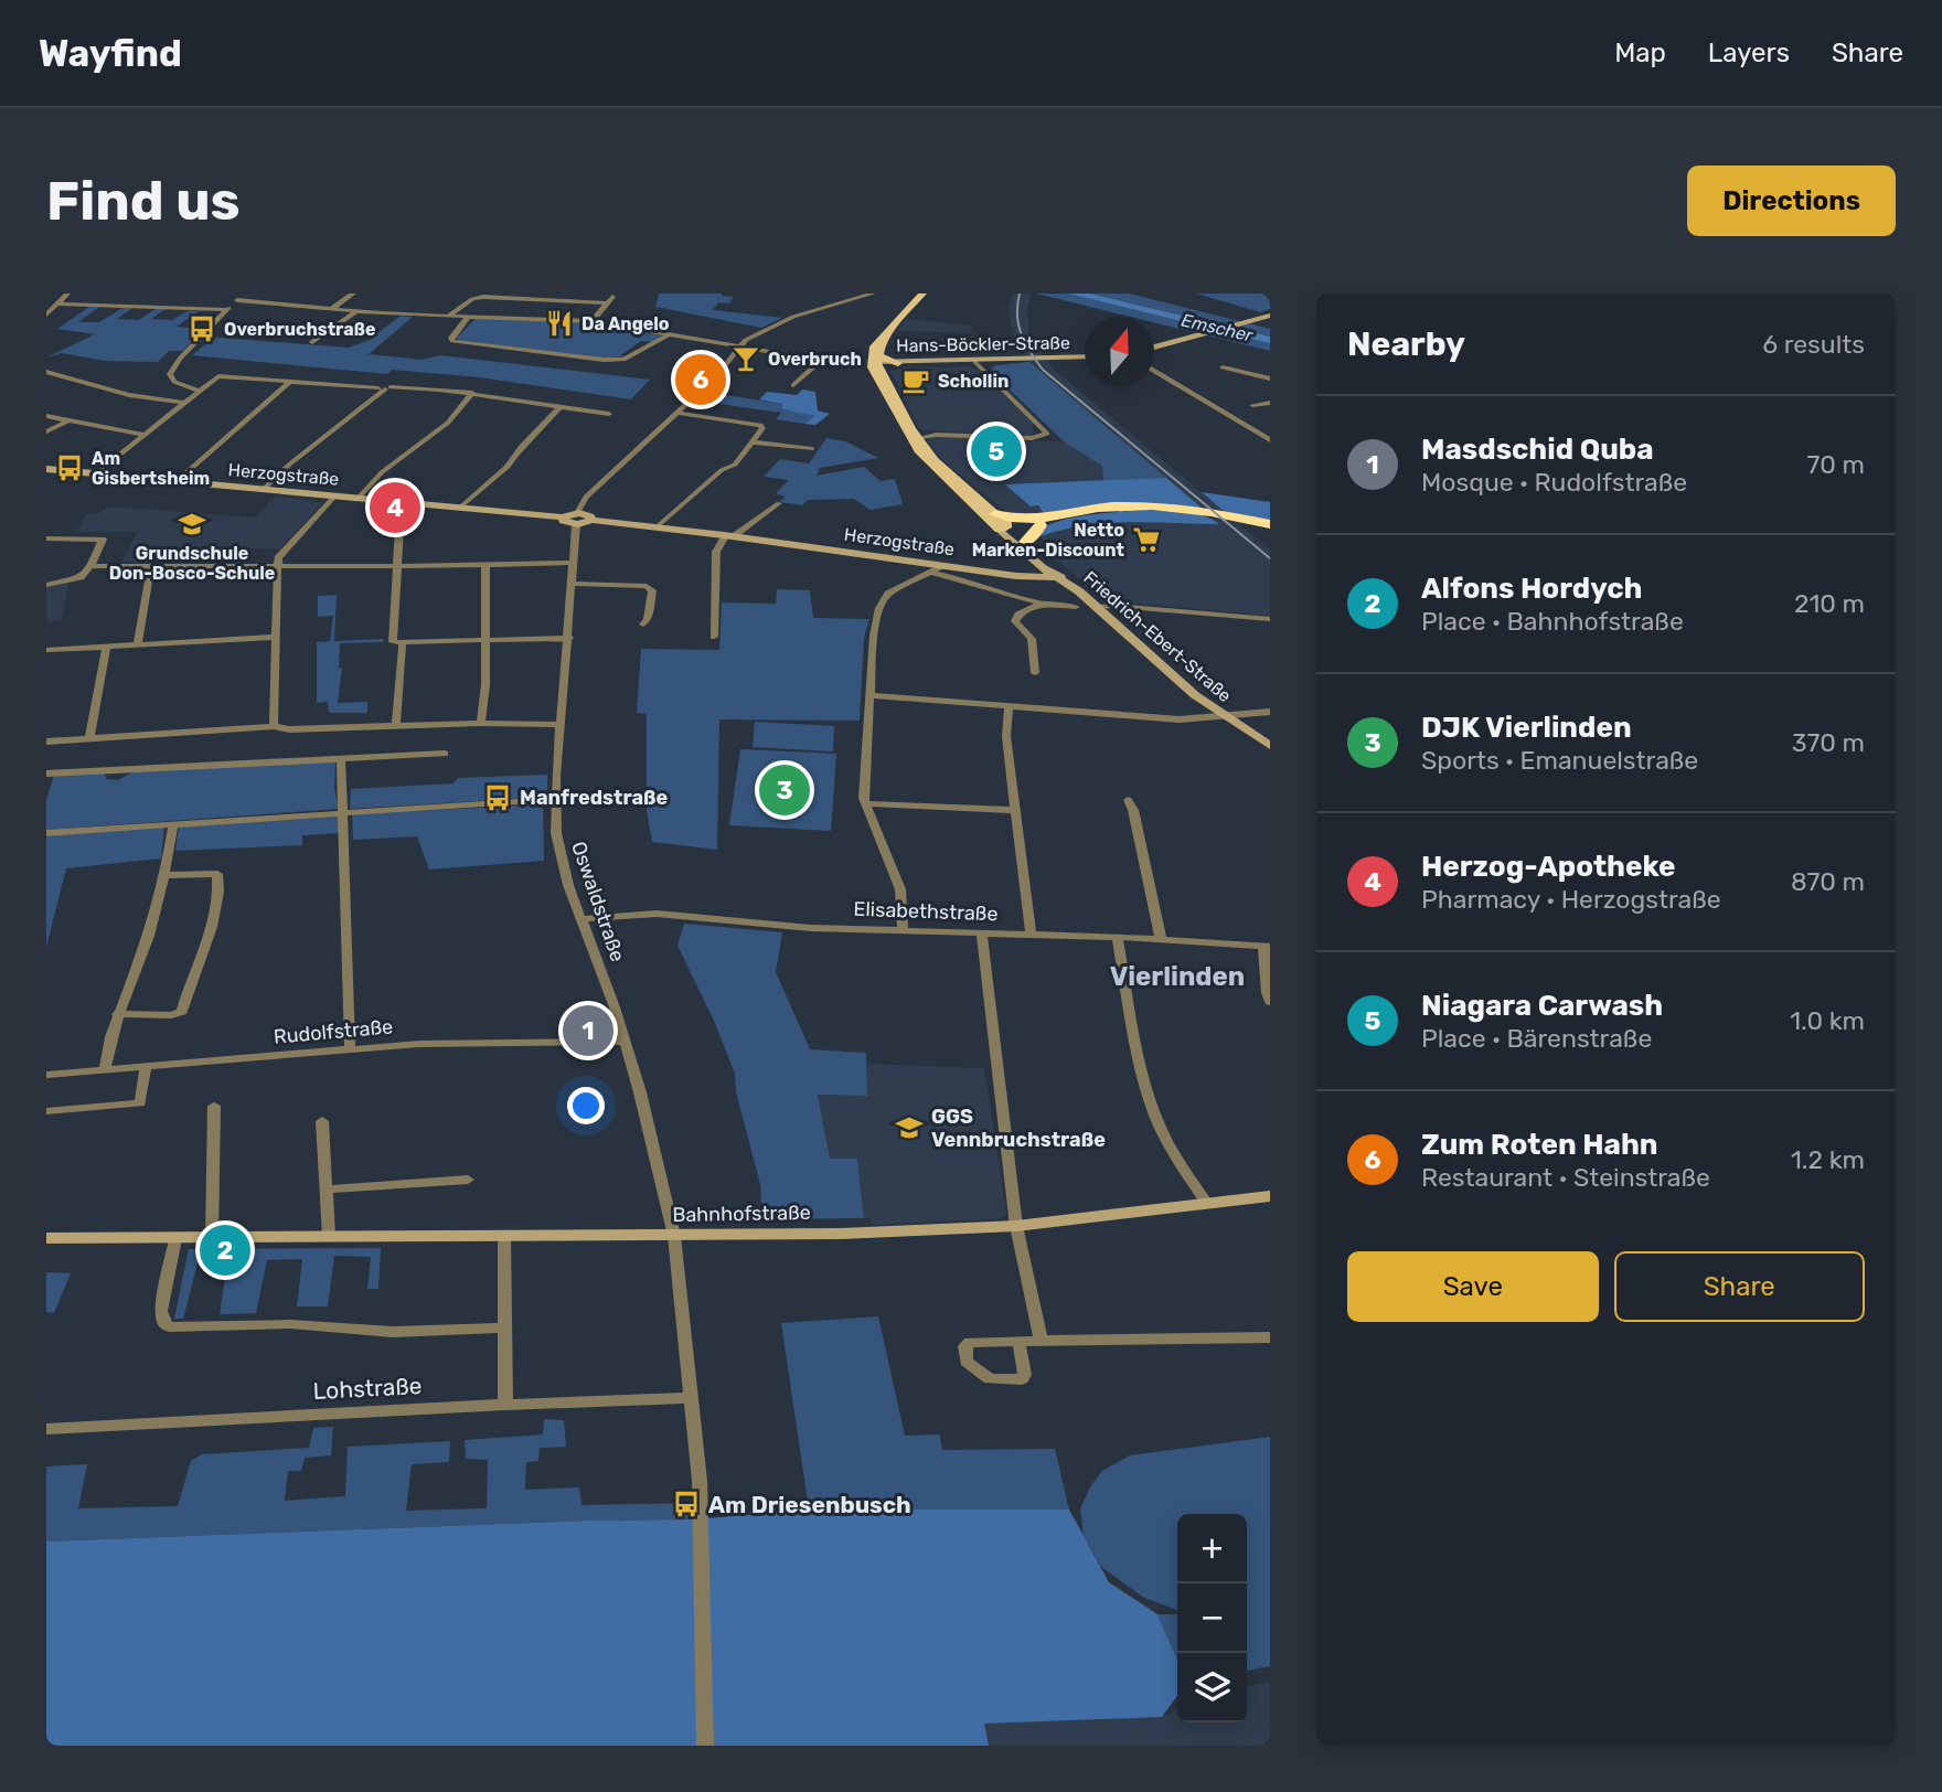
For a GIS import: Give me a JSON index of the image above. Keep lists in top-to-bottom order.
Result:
{
  "streets": {
    "main road": ["Friedrich-Ebert-Straße"],
    "street": [
      "Hans-Böckler-Straße",
      "Herzogstraße",
      "Oswaldstraße",
      "Elisabethstraße",
      "Rudolfstraße",
      "Bahnhofstraße",
      "Lohstraße"
    ]
  },
  "crossings": [
    ["Herzogstraße", "Friedrich-Ebert-Straße"],
    ["Herzogstraße", "Oswaldstraße"],
    ["Oswaldstraße", "Elisabethstraße"],
    ["Oswaldstraße", "Rudolfstraße"],
    ["Oswaldstraße", "Bahnhofstraße"]
  ],
  "districts": ["Vierlinden"],
  "water": ["Emscher"],
  "places": {
    "restaurant": ["Da Angelo"],
    "bus stop": [
      "Overbruchstraße",
      "Am Gisbertsheim",
      "Manfredstraße",
      "Am Driesenbusch"
    ],
    "bar": ["Overbruch"],
    "cafe": ["Schollin"],
    "school or university": ["Grundschule Don-Bosco-Schule", "GGS Vennbruchstraße"],
    "supermarket": ["Netto Marken-Discount"]
  },
  "north": "top",
  "page": {
    "header": "Wayfind",
    "nav": ["Map", "Layers", "Share"],
    "buttons": [
      "Directions",
      ["Save", "Share"]
    ],
    "title": "Find us",
    "heading": ["Nearby", "6 results"],
    "pins": [
      "6",
      "5",
      "4",
      "3",
      "1",
      "2"
    ],
    "list": [
      {
        "mark": "1",
        "name": "Masdschid Quba",
        "note": "Mosque · Rudolfstraße",
        "value": "70 m"
      },
      {
        "mark": "2",
        "name": "Alfons Hordych",
        "note": "Place · Bahnhofstraße",
        "value": "210 m"
      },
      {
        "mark": "3",
        "name": "DJK Vierlinden",
        "note": "Sports · Emanuelstraße",
        "value": "370 m"
      },
      {
        "mark": "4",
        "name": "Herzog-Apotheke",
        "note": "Pharmacy · Herzogstraße",
        "value": "870 m"
      },
      {
        "mark": "5",
        "name": "Niagara Carwash",
        "note": "Place · Bärenstraße",
        "value": "1.0 km"
      },
      {
        "mark": "6",
        "name": "Zum Roten Hahn",
        "note": "Restaurant · Steinstraße",
        "value": "1.2 km"
      }
    ],
    "map_buttons": ["+", "−"]
  }
}
